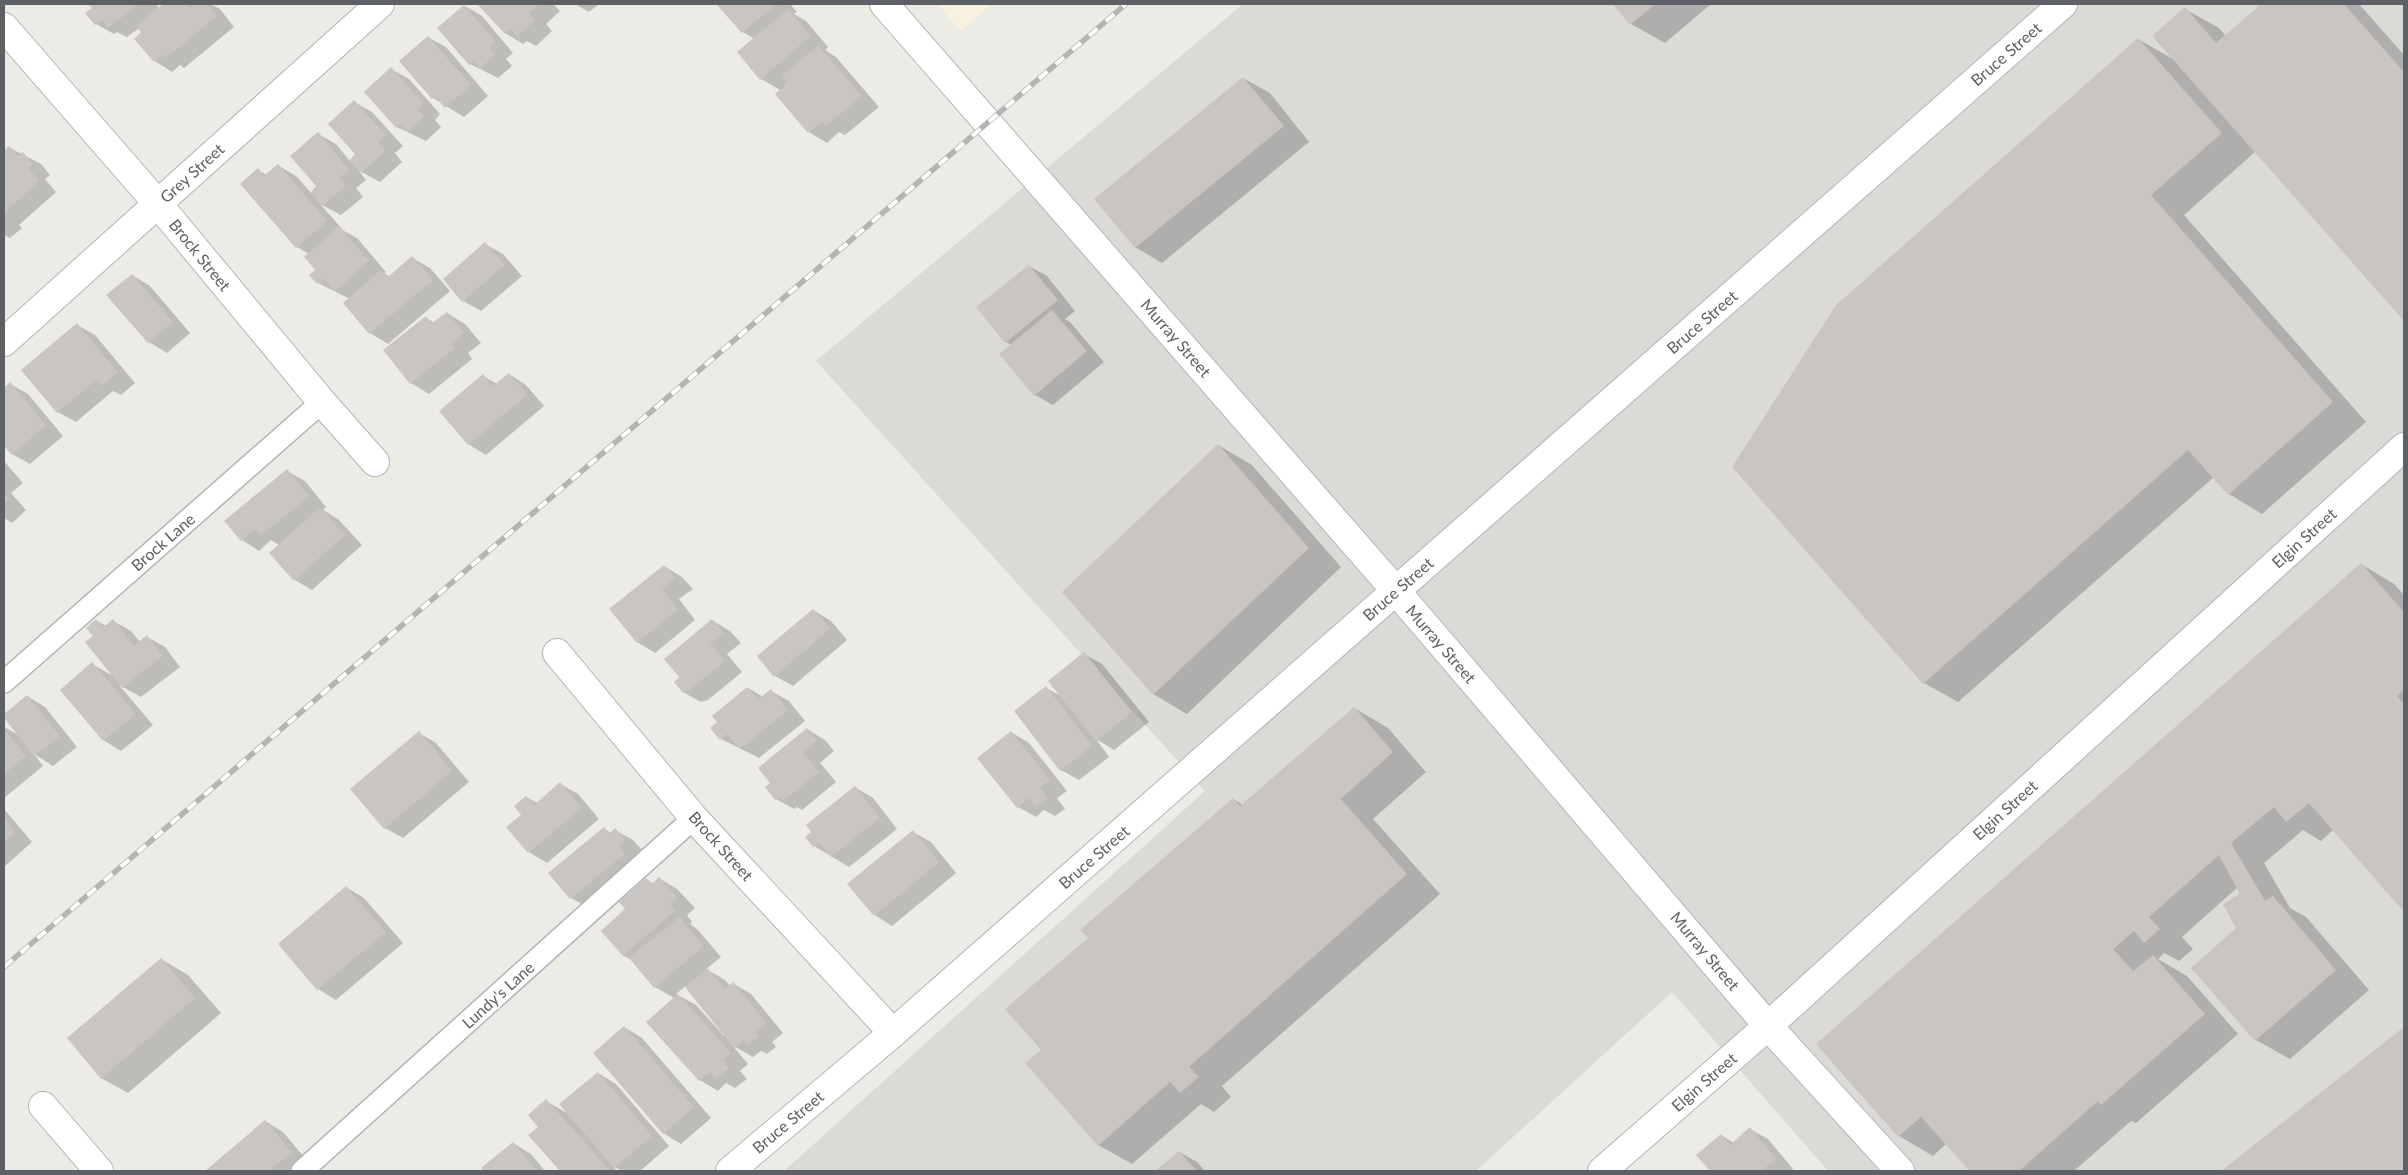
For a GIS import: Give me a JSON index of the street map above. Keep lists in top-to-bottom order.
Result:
{
  "streets": {
    "street": [
      "Bruce Street",
      "Grey Street",
      "Brock Street",
      "Murray Street",
      "Elgin Street"
    ],
    "lane": ["Brock Lane", "Lundy's Lane"]
  },
  "crossings": [
    ["Bruce Street", "Brock Street"],
    ["Bruce Street", "Murray Street"],
    ["Grey Street", "Brock Street"],
    ["Brock Street", "Brock Lane"],
    ["Brock Street", "Lundy's Lane"],
    ["Murray Street", "Elgin Street"]
  ]
}
